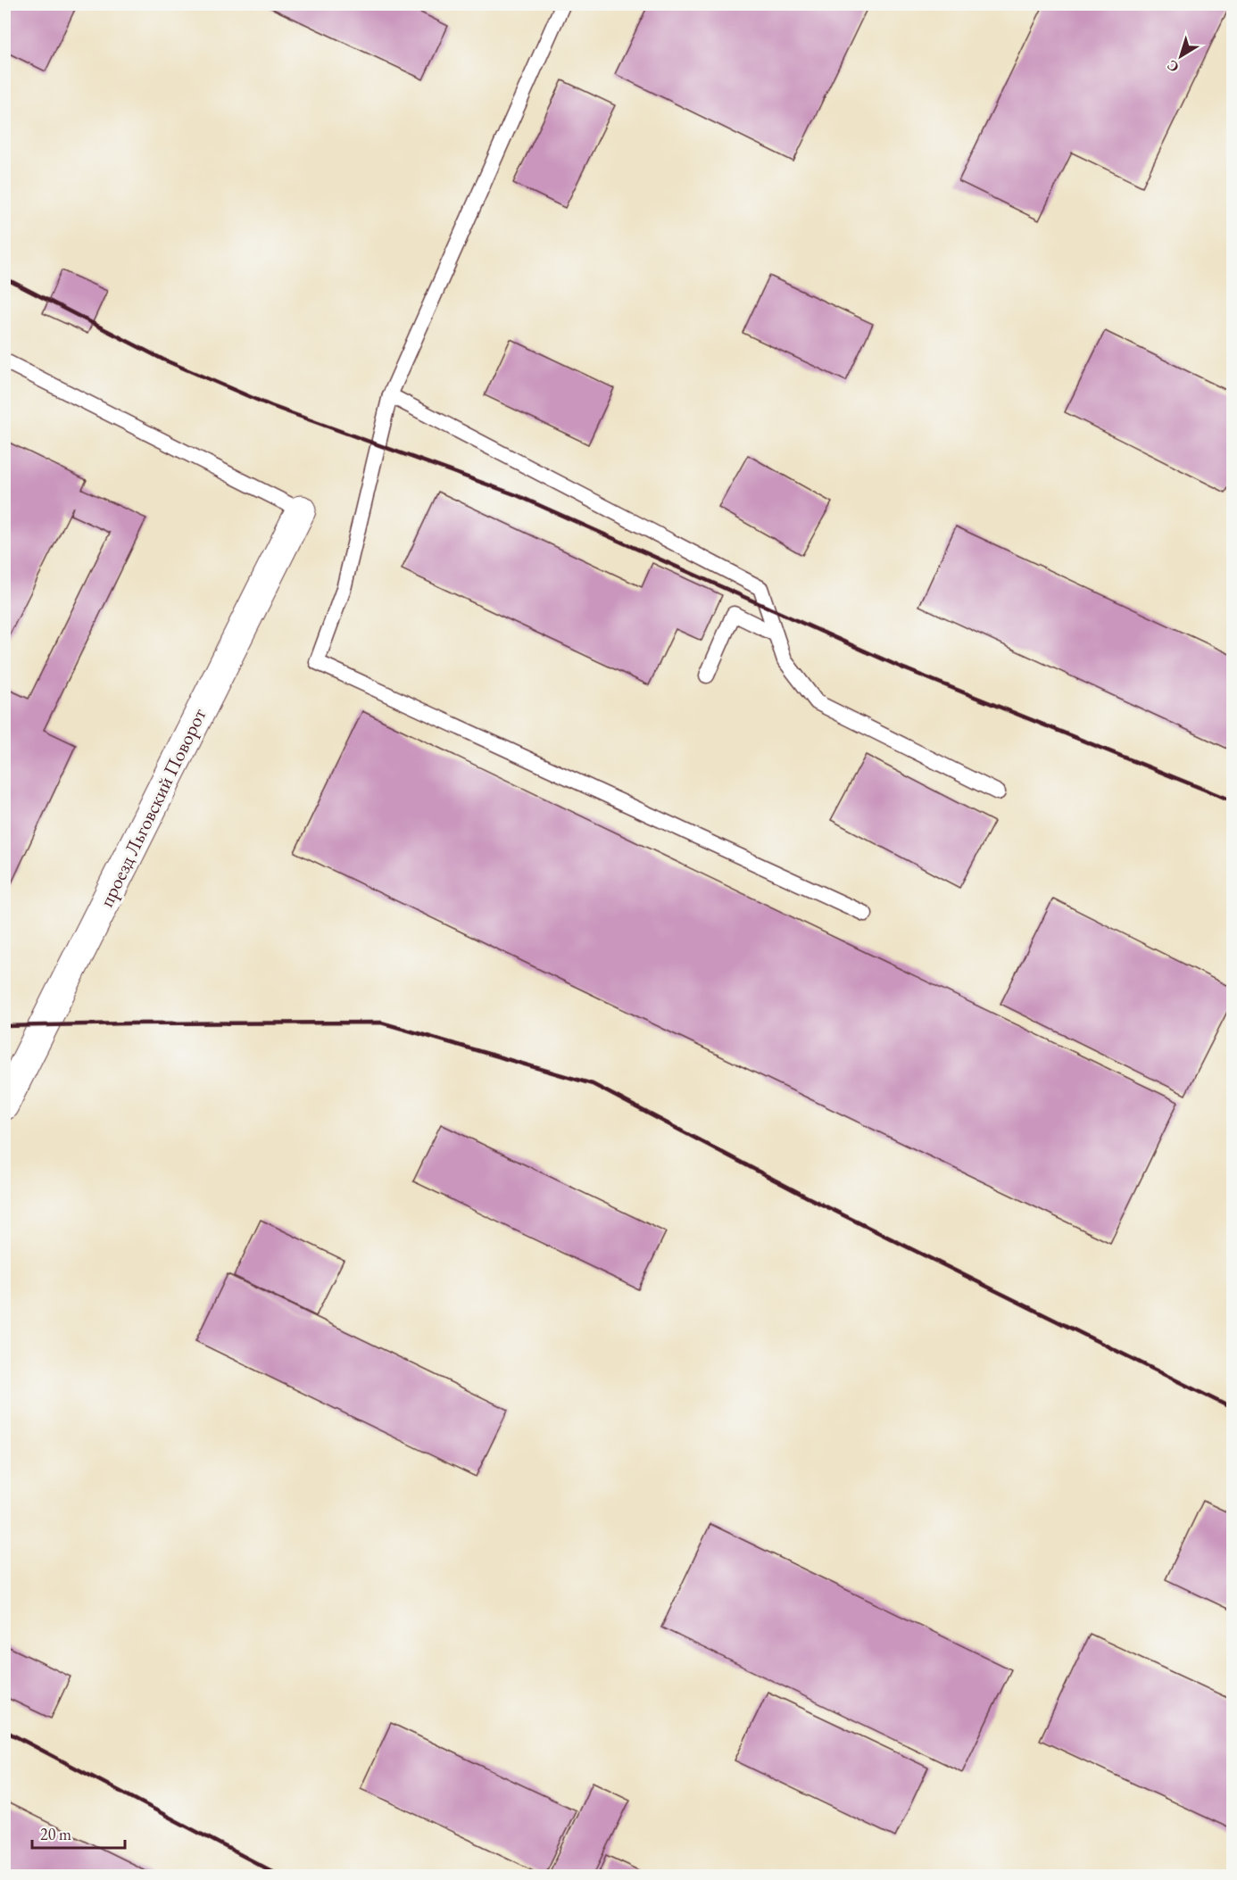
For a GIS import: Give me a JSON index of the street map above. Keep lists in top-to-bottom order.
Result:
{
  "streets": {
    "street": ["проезд Льговский Поворот"]
  },
  "scale_bar": "20 m",
  "north": "bottom left"
}
